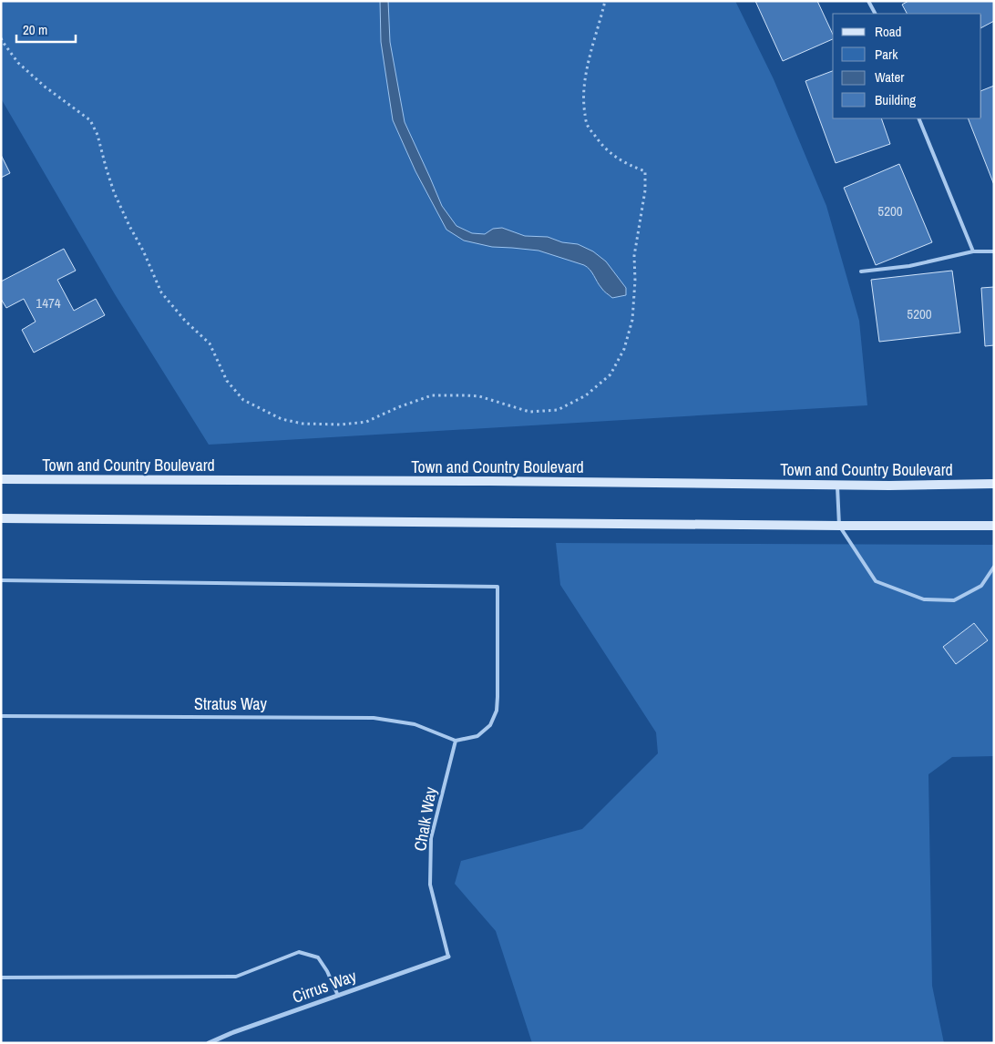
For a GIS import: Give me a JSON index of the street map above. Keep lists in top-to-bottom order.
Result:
{
  "streets": {
    "main road": ["Town and Country Boulevard"],
    "street": ["Cirrus Way"],
    "lane": ["Stratus Way", "Chalk Way"]
  },
  "crossings": [
    ["Stratus Way", "Chalk Way"],
    ["Chalk Way", "Cirrus Way"]
  ],
  "house_numbers": ["5200", "1474", "5200"],
  "legend": [
    "Road",
    "Park",
    "Water",
    "Building"
  ],
  "scale_bar": "20 m"
}
